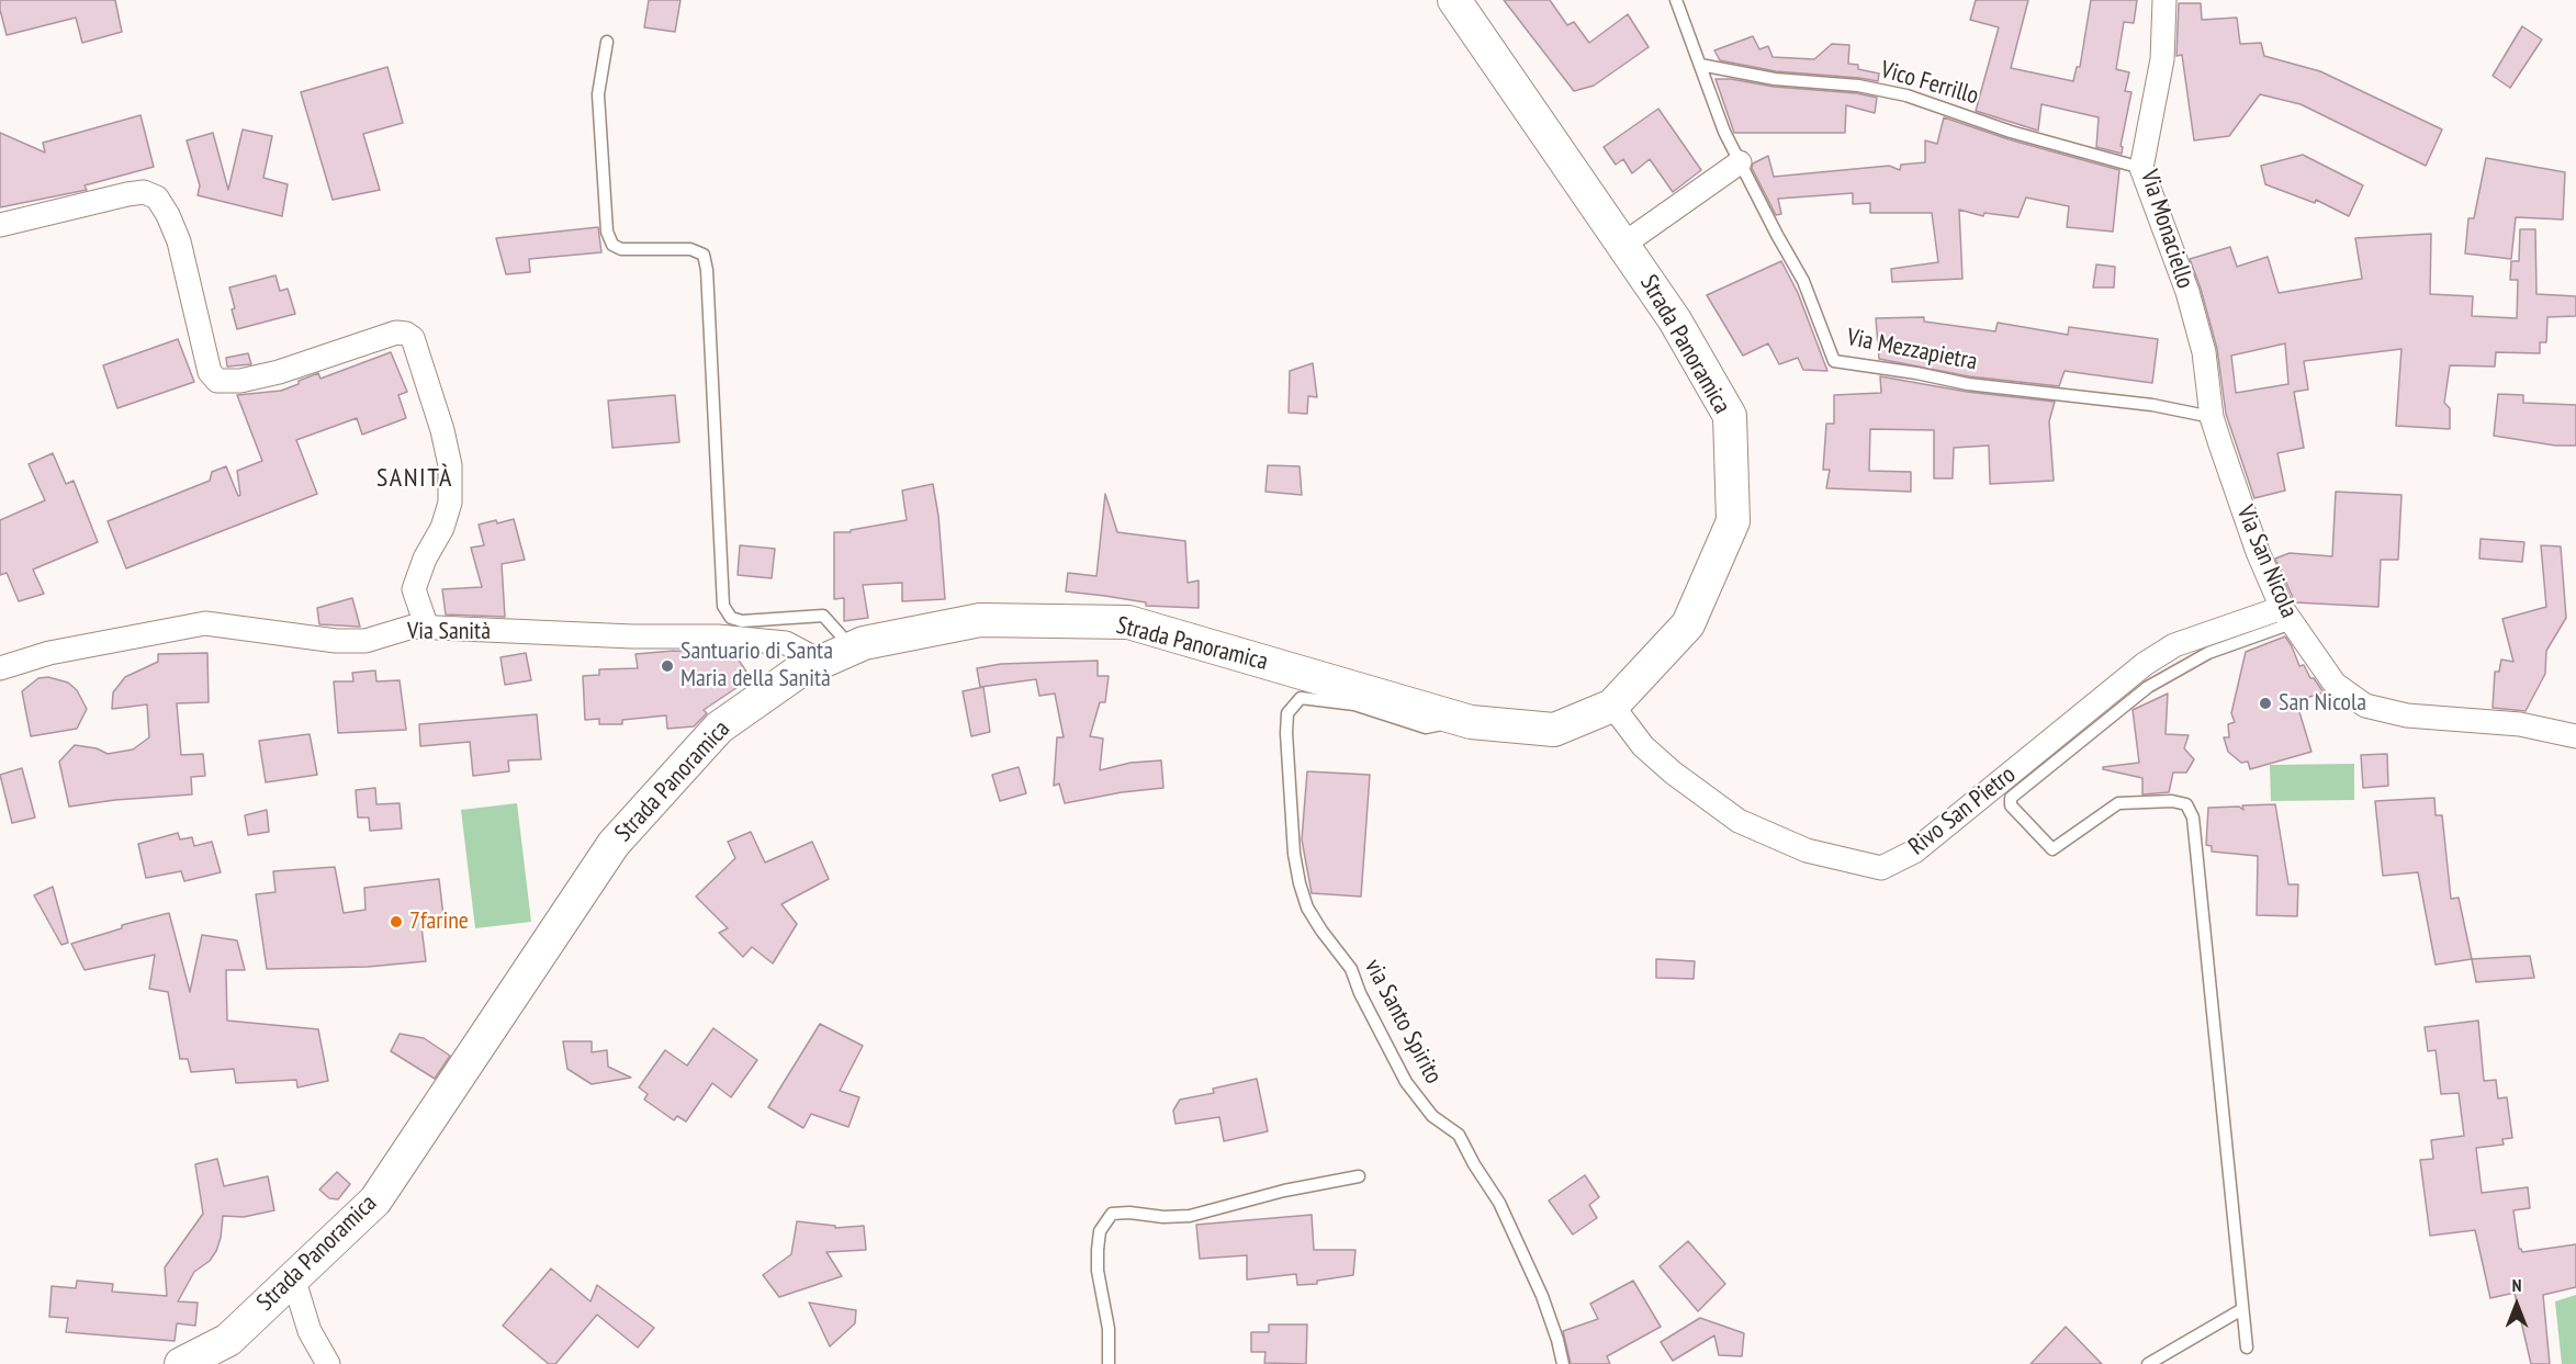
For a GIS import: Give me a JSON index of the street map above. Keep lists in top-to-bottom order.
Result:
{
  "streets": {
    "main road": ["Strada Panoramica"],
    "street": [
      "Via Monaciello",
      "Via San Nicola",
      "Via Sanità",
      "Rivo San Pietro"
    ],
    "lane": ["Vico Ferrillo", "Via Mezzapietra", "via Santo Spirito"]
  },
  "crossings": [
    ["Vico Ferrillo", "Via Monaciello"],
    ["Vico Ferrillo", "Via Mezzapietra"],
    ["Via Monaciello", "Via Mezzapietra"],
    ["Via Monaciello", "Via San Nicola"],
    ["Strada Panoramica", "Via Sanità"],
    ["Strada Panoramica", "Rivo San Pietro"],
    ["Strada Panoramica", "via Santo Spirito"],
    ["Via Mezzapietra", "Via San Nicola"],
    ["Via San Nicola", "Rivo San Pietro"]
  ],
  "districts": ["SANITÀ"],
  "places": ["Santuario di Santa Maria della Sanità", "San Nicola", "7farine"],
  "north": "top"
}
